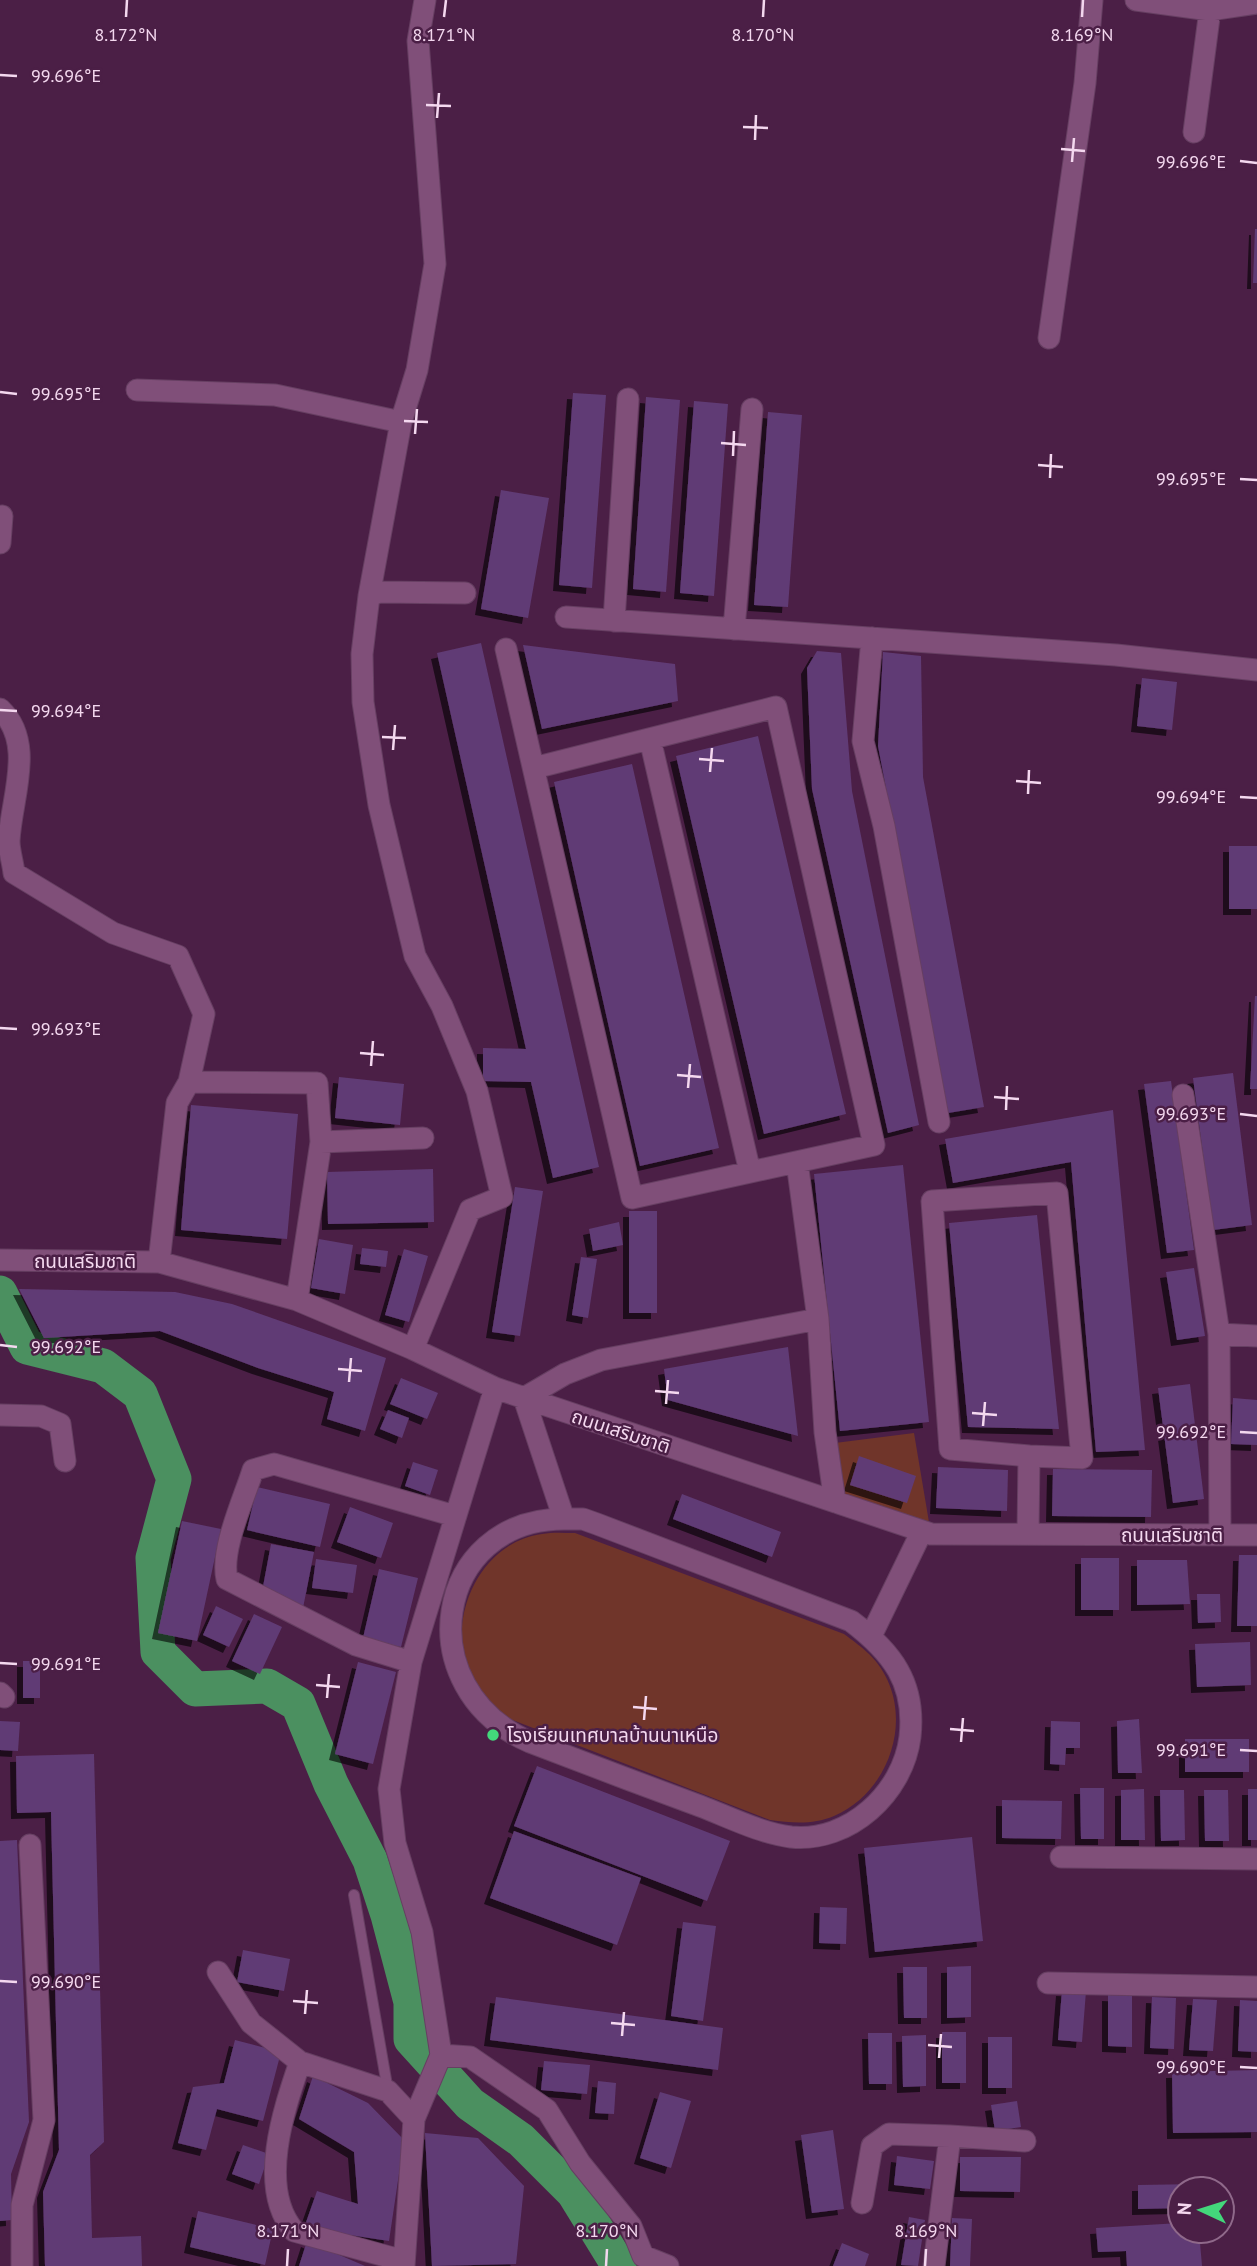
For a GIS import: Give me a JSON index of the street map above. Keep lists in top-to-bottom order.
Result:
{
  "streets": {
    "street": ["ถนนเสริมชาติ"]
  },
  "places": ["โรงเรียนเทศบาลบ้านนาเหนือ"],
  "north": "left",
  "coordinates": [
    "8.172°N",
    "8.171°N",
    "8.170°N",
    "8.169°N",
    "99.696°E",
    "99.695°E",
    "99.694°E",
    "99.693°E",
    "99.692°E",
    "99.691°E",
    "99.690°E"
  ]
}
